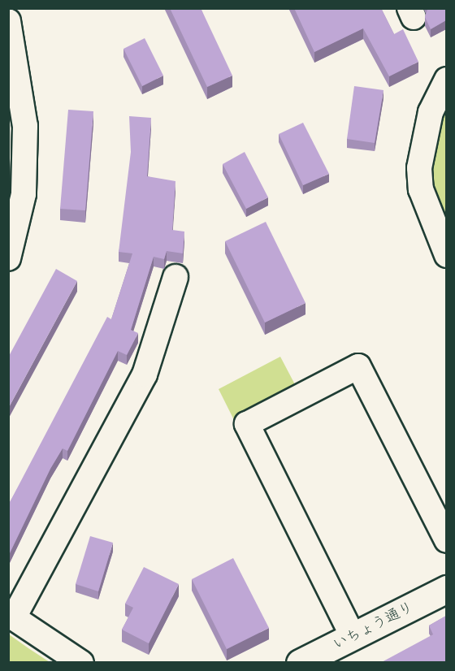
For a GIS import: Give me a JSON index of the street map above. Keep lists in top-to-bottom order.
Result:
{
  "streets": {
    "street": ["いちょう通り"]
  }
}
